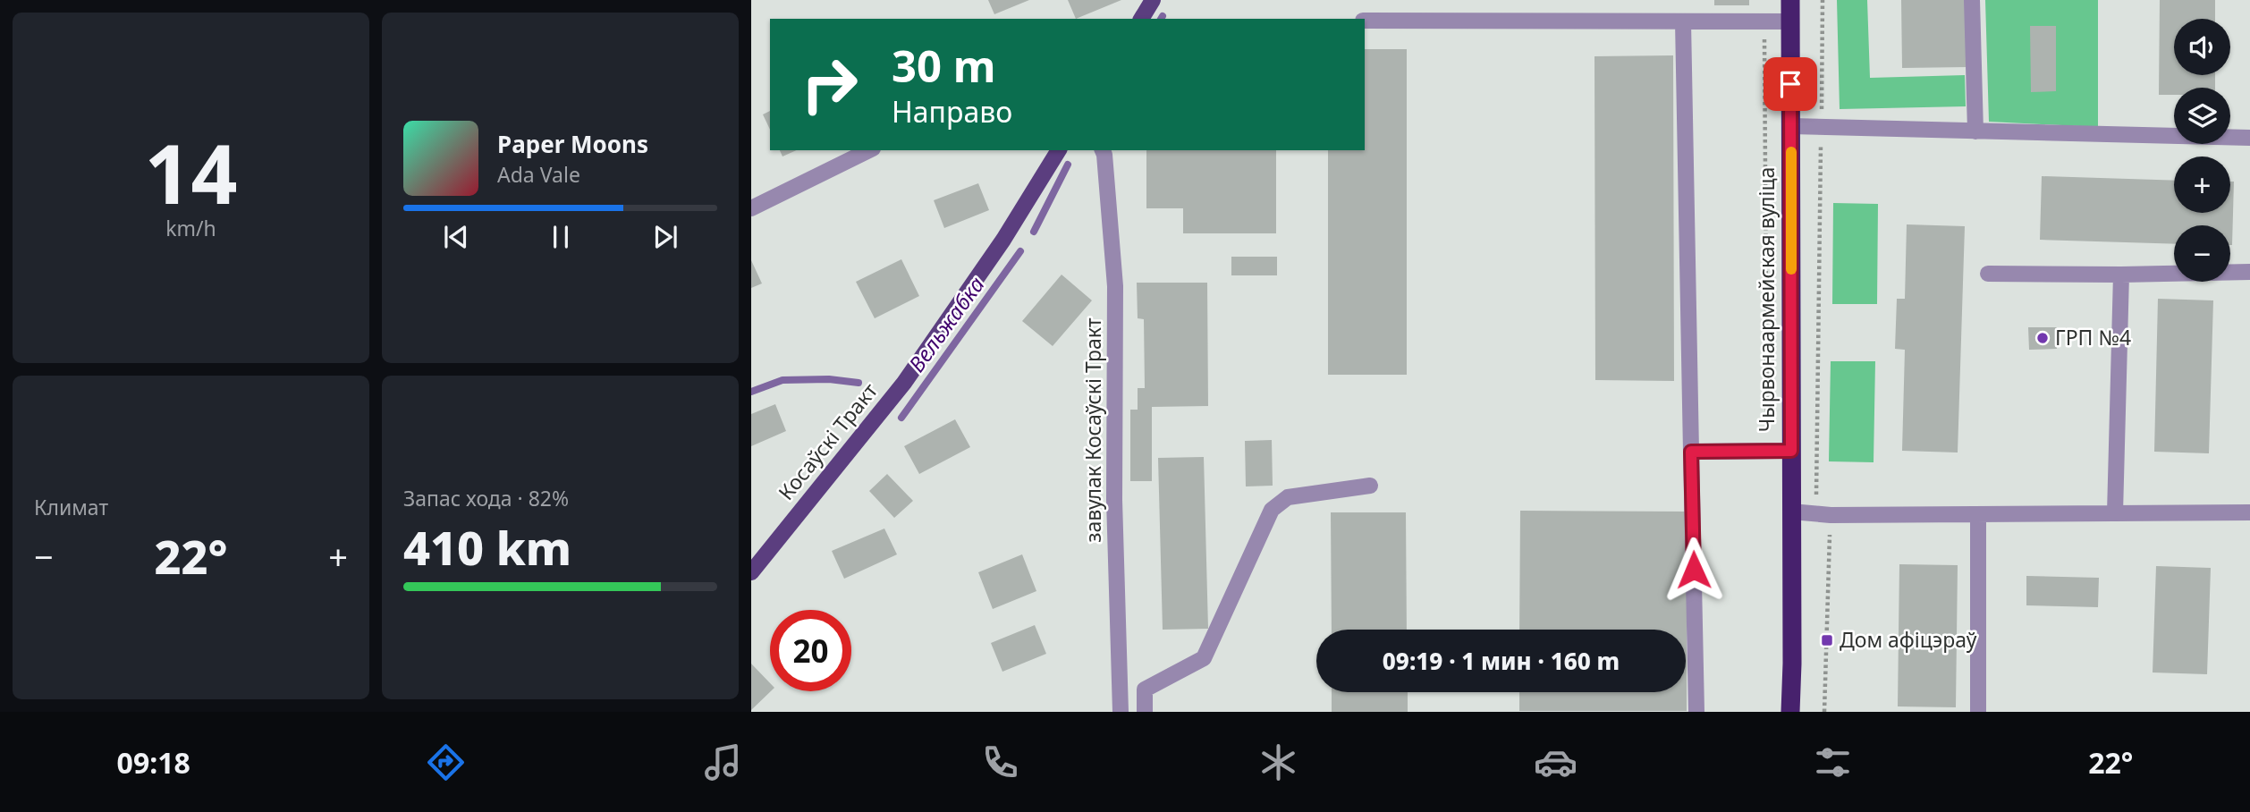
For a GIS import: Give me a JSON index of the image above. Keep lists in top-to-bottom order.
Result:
{
  "streets": {
    "highway": ["Чырвонаармейская вуліца"],
    "main road": ["Косаўскі Тракт"],
    "street": ["завулак Косаўскі Тракт"]
  },
  "water": ["Вельжабка"],
  "places": {
    "other": ["ГРП №4"],
    "transit": ["Дом афіцэраў"]
  },
  "page": {
    "tile": [
      ["14", "km/h"],
      "Климат",
      ["Запас хода · 82%", "410 km"]
    ],
    "map_buttons": ["+", "−"],
    "turn": ["30 m", "Направо"],
    "song": ["Paper Moons", "Ada Vale"],
    "heat": ["−", "22°", "+"],
    "limit": "20",
    "trip": "09:19 · 1 мин · 160 m",
    "tabs": ["09:18", "22°"]
  }
}
